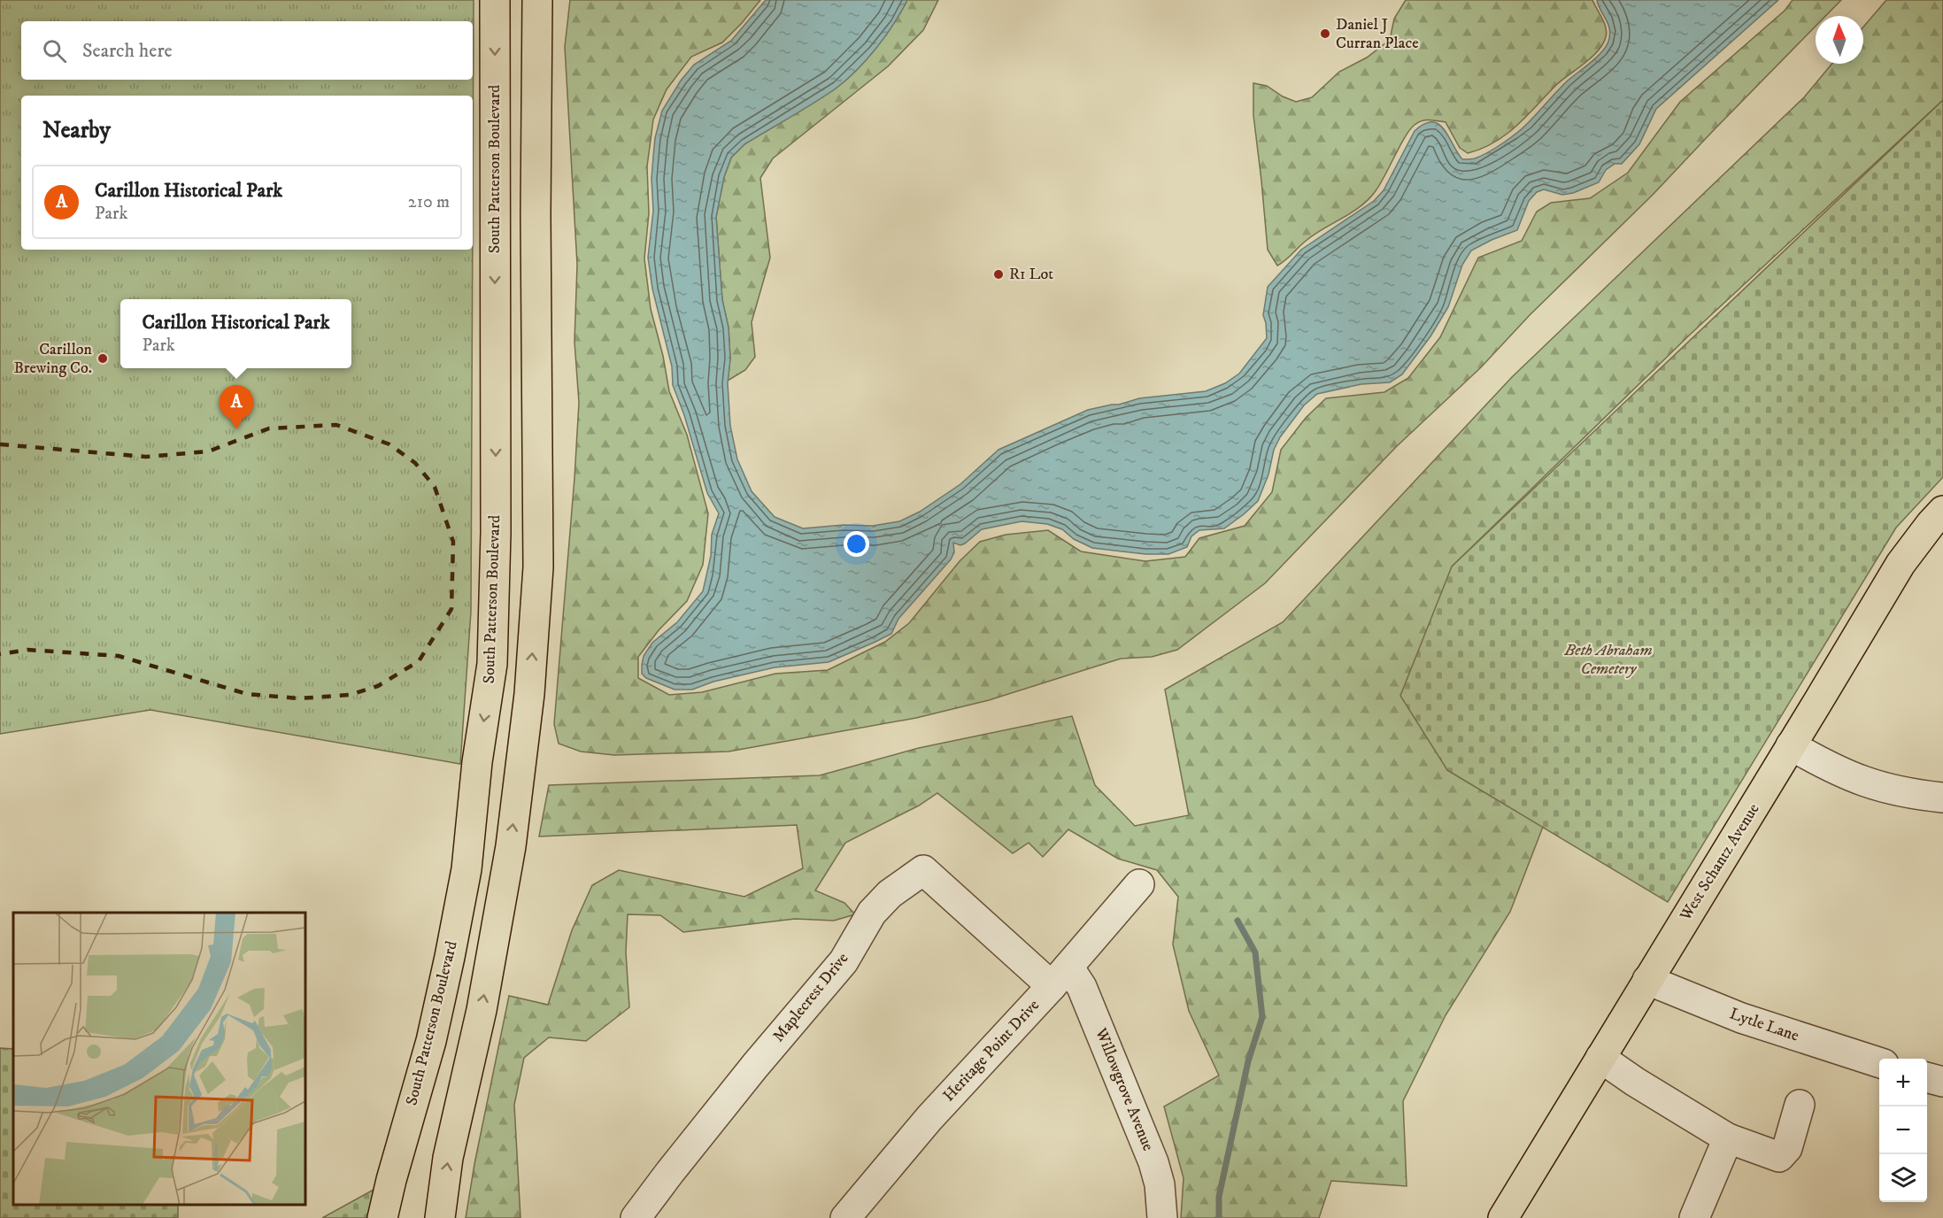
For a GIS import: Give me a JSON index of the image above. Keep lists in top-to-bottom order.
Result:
{
  "streets": {
    "main road": ["South Patterson Boulevard", "West Schantz Avenue"],
    "street": [
      "Maplecrest Drive",
      "Lytle Lane",
      "Heritage Point Drive",
      "Willowgrove Avenue"
    ]
  },
  "crossings": [
    ["West Schantz Avenue", "Lytle Lane"],
    ["Maplecrest Drive", "Heritage Point Drive"],
    ["Maplecrest Drive", "Willowgrove Avenue"],
    ["Heritage Point Drive", "Willowgrove Avenue"]
  ],
  "parks": ["Beth Abraham Cemetery"],
  "places": ["Daniel J Curran Place", "R1 Lot", "Carillon Brewing Co."],
  "north": "top",
  "page": {
    "search": "Search here",
    "heading": "Nearby",
    "list": [
      {
        "mark": "A",
        "name": "Carillon Historical Park",
        "note": "Park",
        "value": "210 m"
      }
    ],
    "popup": ["Carillon Historical Park", "Park"],
    "pins": "A",
    "map_buttons": ["+", "−"]
  }
}
